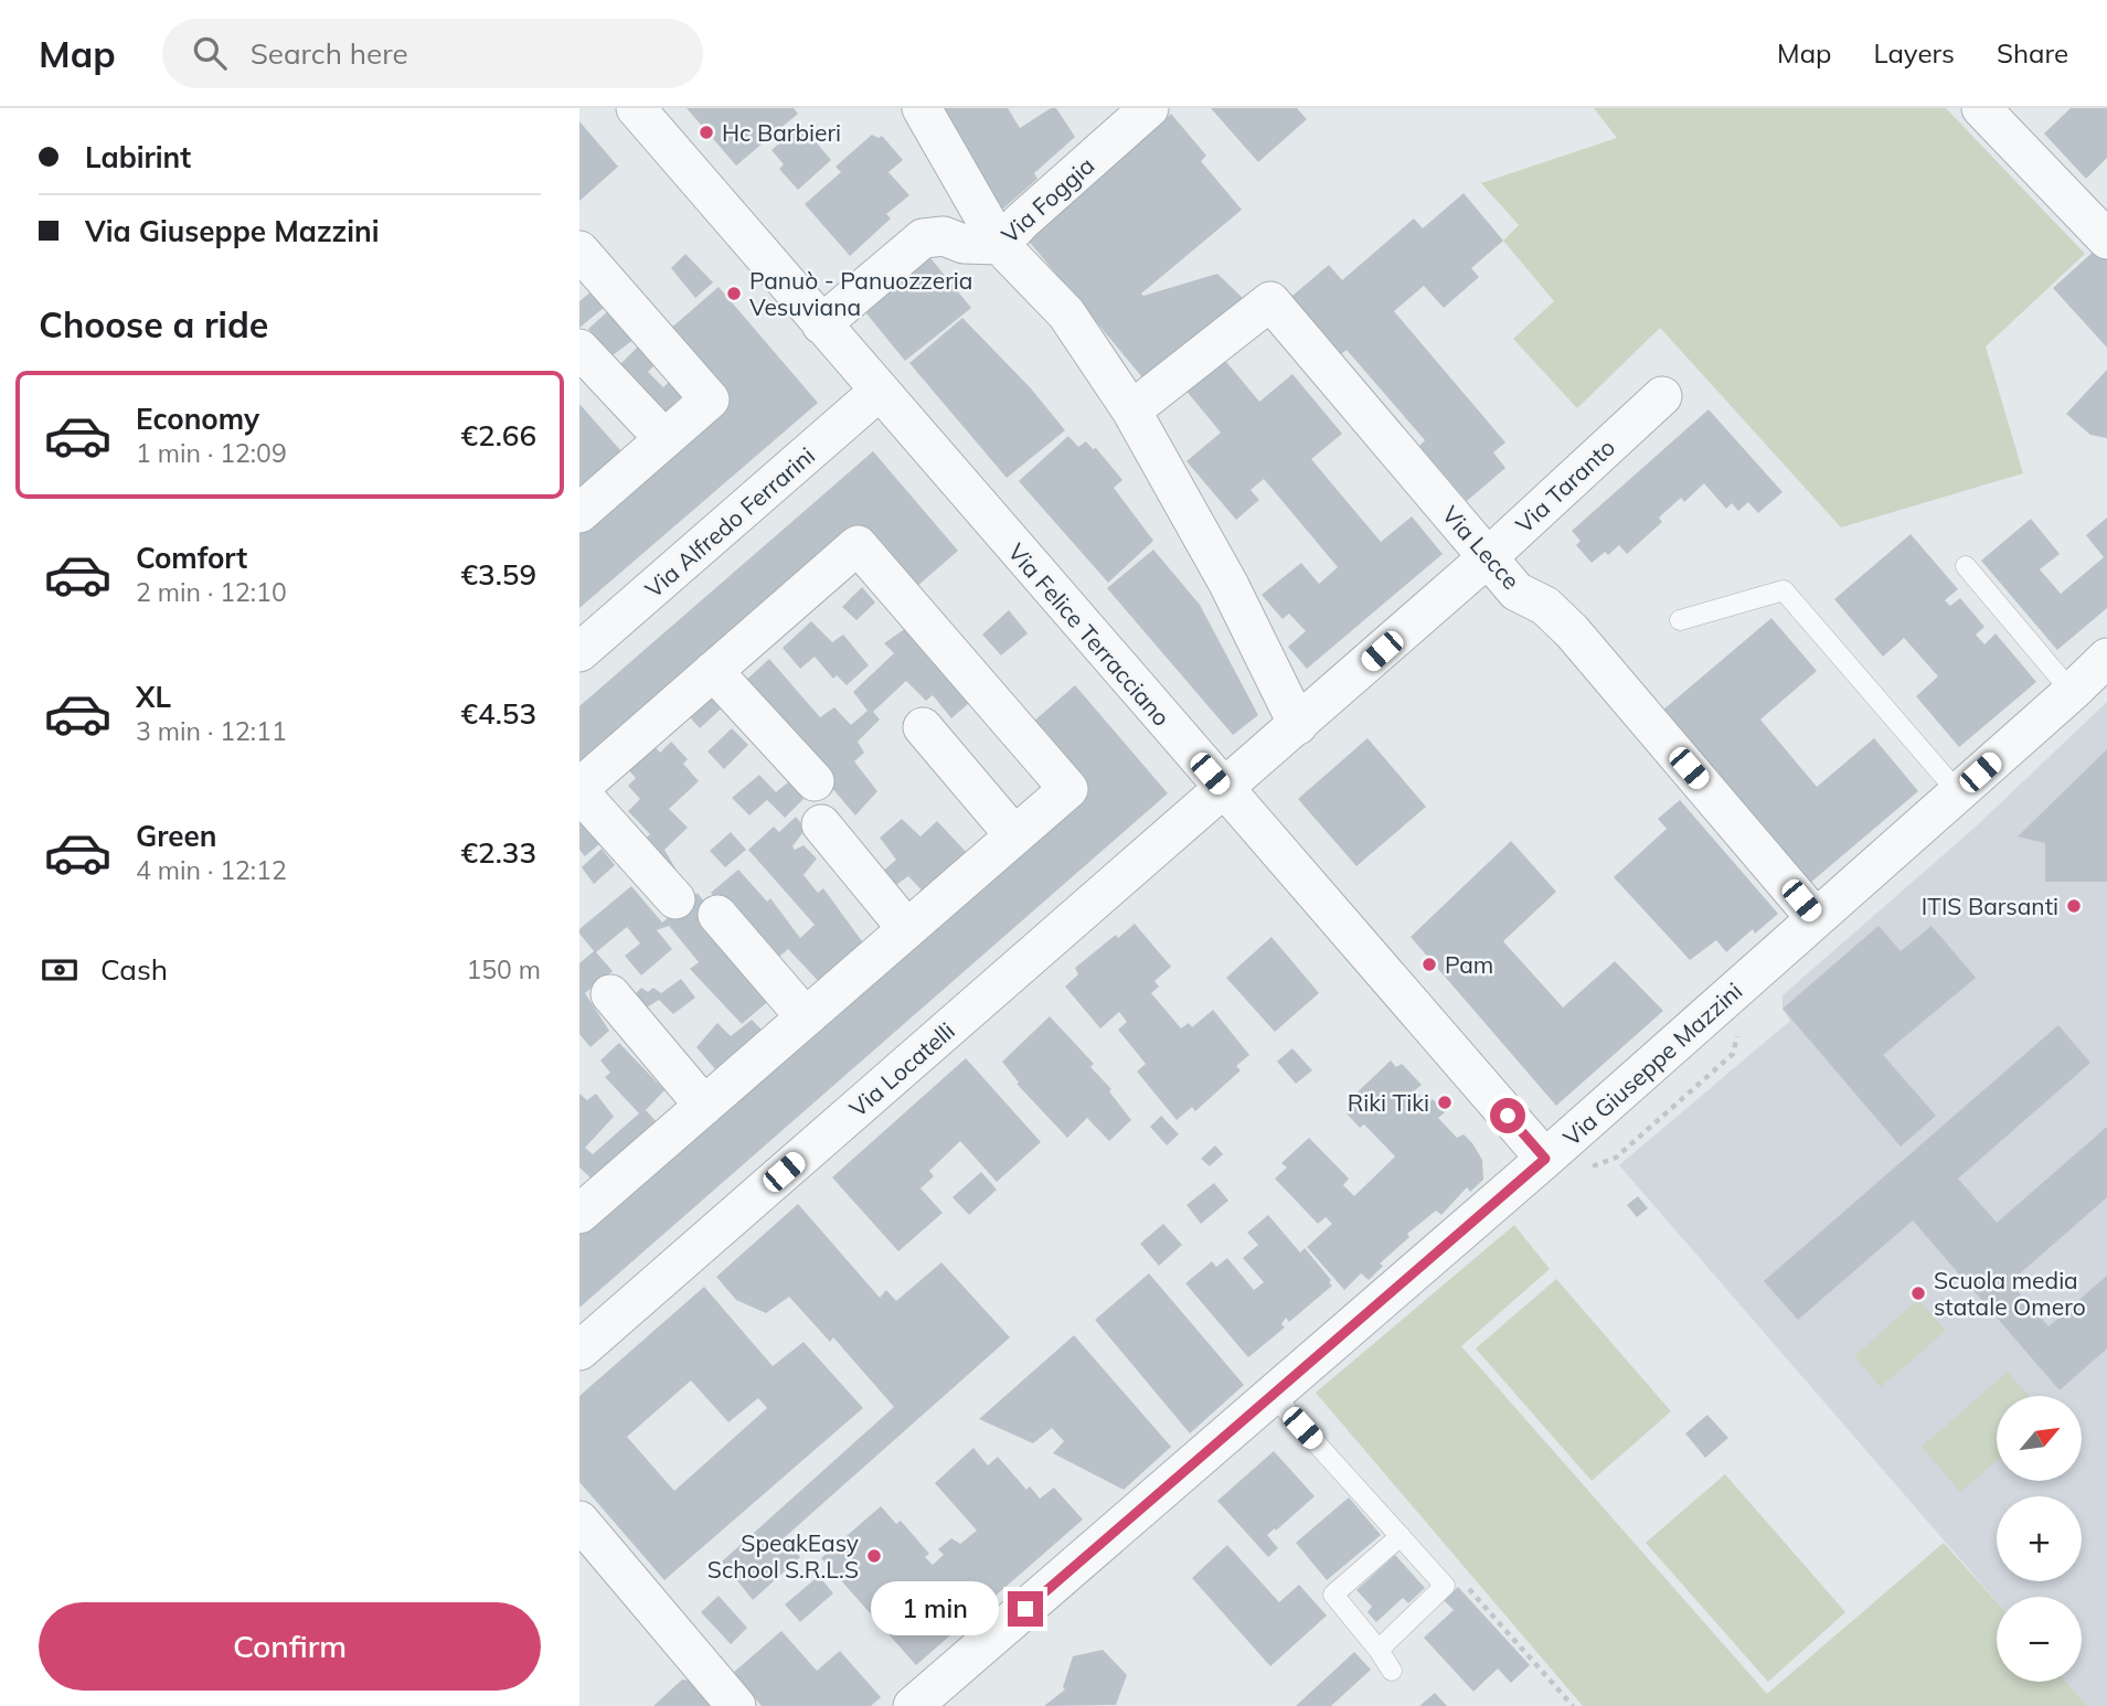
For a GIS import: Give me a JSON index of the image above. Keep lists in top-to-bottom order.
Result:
{
  "streets": {
    "street": [
      "Via Foggia",
      "Via Taranto",
      "Via Alfredo Ferrarini",
      "Via Lecce",
      "Via Felice Terracciano",
      "Via Giuseppe Mazzini",
      "Via Locatelli"
    ]
  },
  "crossings": [
    ["Via Foggia", "Via Felice Terracciano"],
    ["Via Taranto", "Via Lecce"],
    ["Via Taranto", "Via Felice Terracciano"],
    ["Via Taranto", "Via Locatelli"],
    ["Via Alfredo Ferrarini", "Via Felice Terracciano"],
    ["Via Lecce", "Via Giuseppe Mazzini"],
    ["Via Felice Terracciano", "Via Giuseppe Mazzini"],
    ["Via Felice Terracciano", "Via Locatelli"]
  ],
  "places": [
    "Hc Barbieri",
    "Panuò - Panuozzeria Vesuviana",
    "ITIS Barsanti",
    "Pam",
    "Riki Tiki",
    "Scuola media statale Omero",
    "SpeakEasy School S.R.L.S"
  ],
  "north": "top right",
  "page": {
    "header": "Map",
    "search": "Search here",
    "nav": ["Map", "Layers", "Share"],
    "banner": ["Labirint", "Via Giuseppe Mazzini"],
    "heading": "Choose a ride",
    "list": [
      {
        "name": "Economy",
        "note": "1 min · 12:09",
        "value": "€2.66"
      },
      {
        "name": "Comfort",
        "note": "2 min · 12:10",
        "value": "€3.59"
      },
      {
        "name": "XL",
        "note": "3 min · 12:11",
        "value": "€4.53"
      },
      {
        "name": "Green",
        "note": "4 min · 12:12",
        "value": "€2.33"
      }
    ],
    "pay": ["Cash", "150 m"],
    "map_buttons": ["+", "−"],
    "bubble": "1 min",
    "buttons": "Confirm"
  }
}
